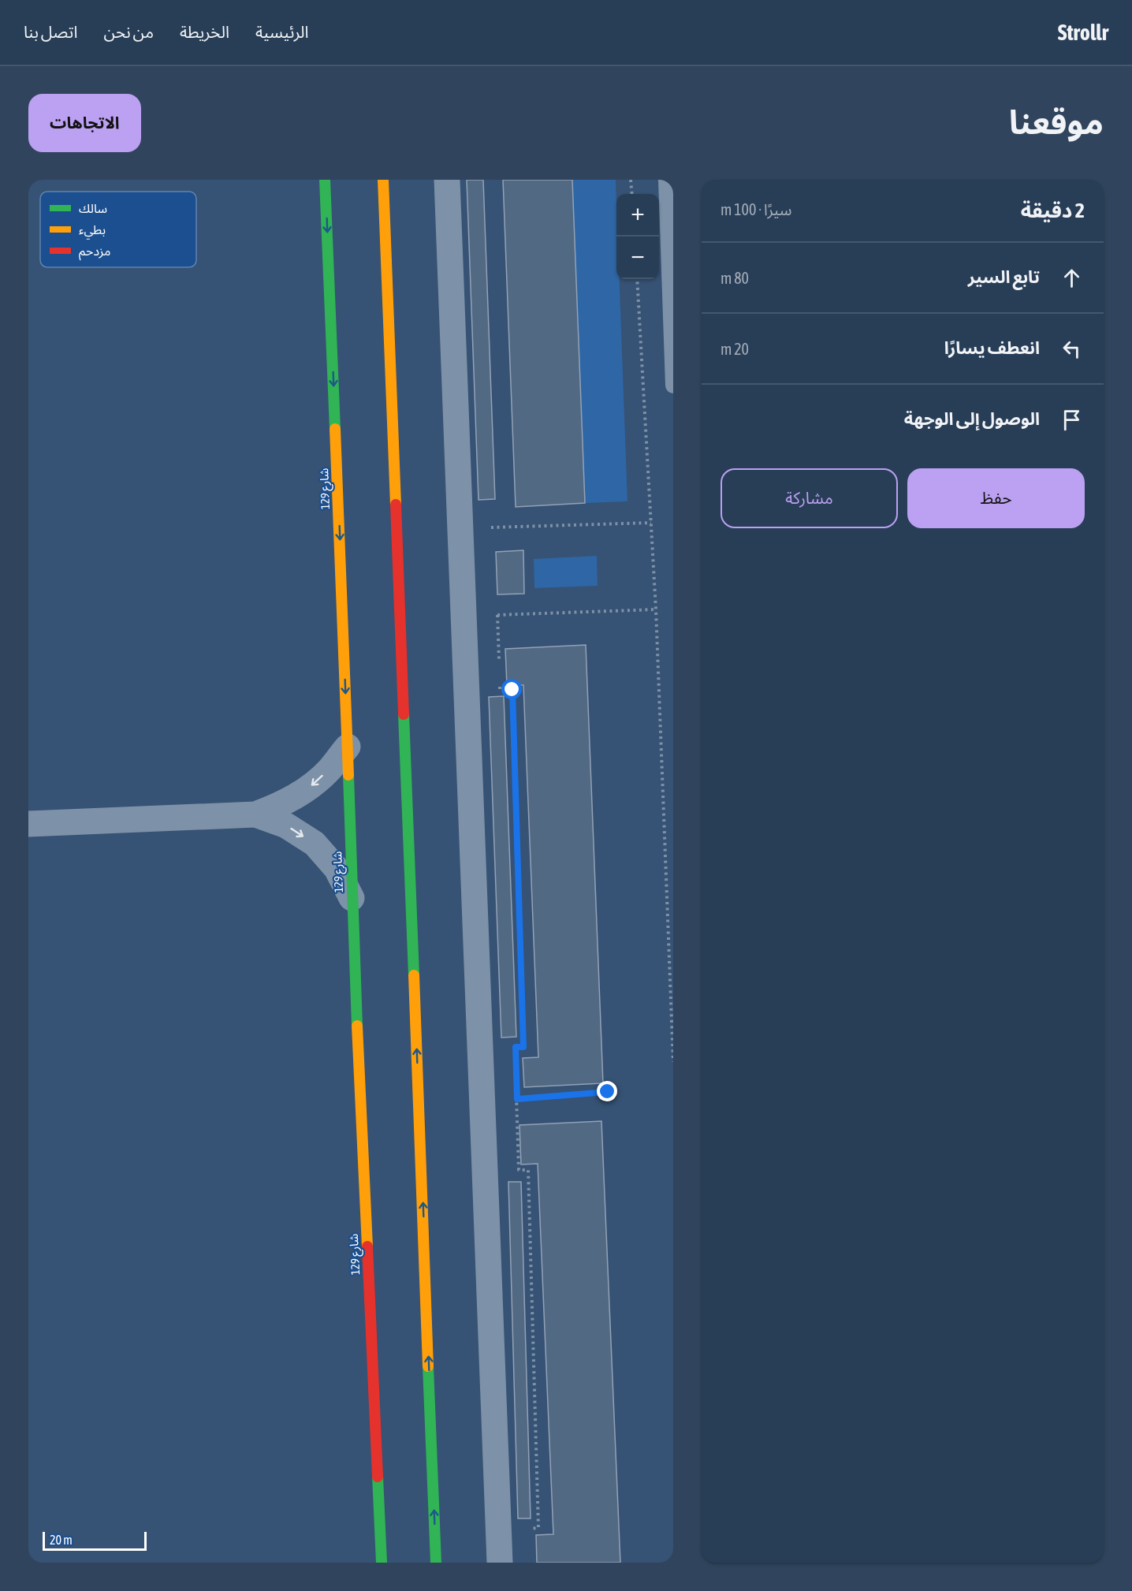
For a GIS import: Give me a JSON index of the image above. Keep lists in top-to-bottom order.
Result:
{
  "streets": {
    "street": ["شارع 129"]
  },
  "legend": ["سالك", "بطيء", "مزدحم"],
  "scale_bar": "20 m",
  "page": {
    "header": "Strollr",
    "nav": [
      "الرئيسية",
      "الخريطة",
      "من نحن",
      "اتصل بنا"
    ],
    "title": "موقعنا",
    "buttons": [
      "الاتجاهات",
      ["حفظ", "مشاركة"]
    ],
    "heading": ["2 دقيقة", "سيرًا · 100 m"],
    "map_buttons": ["+", "−"],
    "list": [
      ["تابع السير", "80 m"],
      ["انعطف يسارًا", "20 m"],
      "الوصول إلى الوجهة"
    ],
    "scale": "20 m"
  }
}
